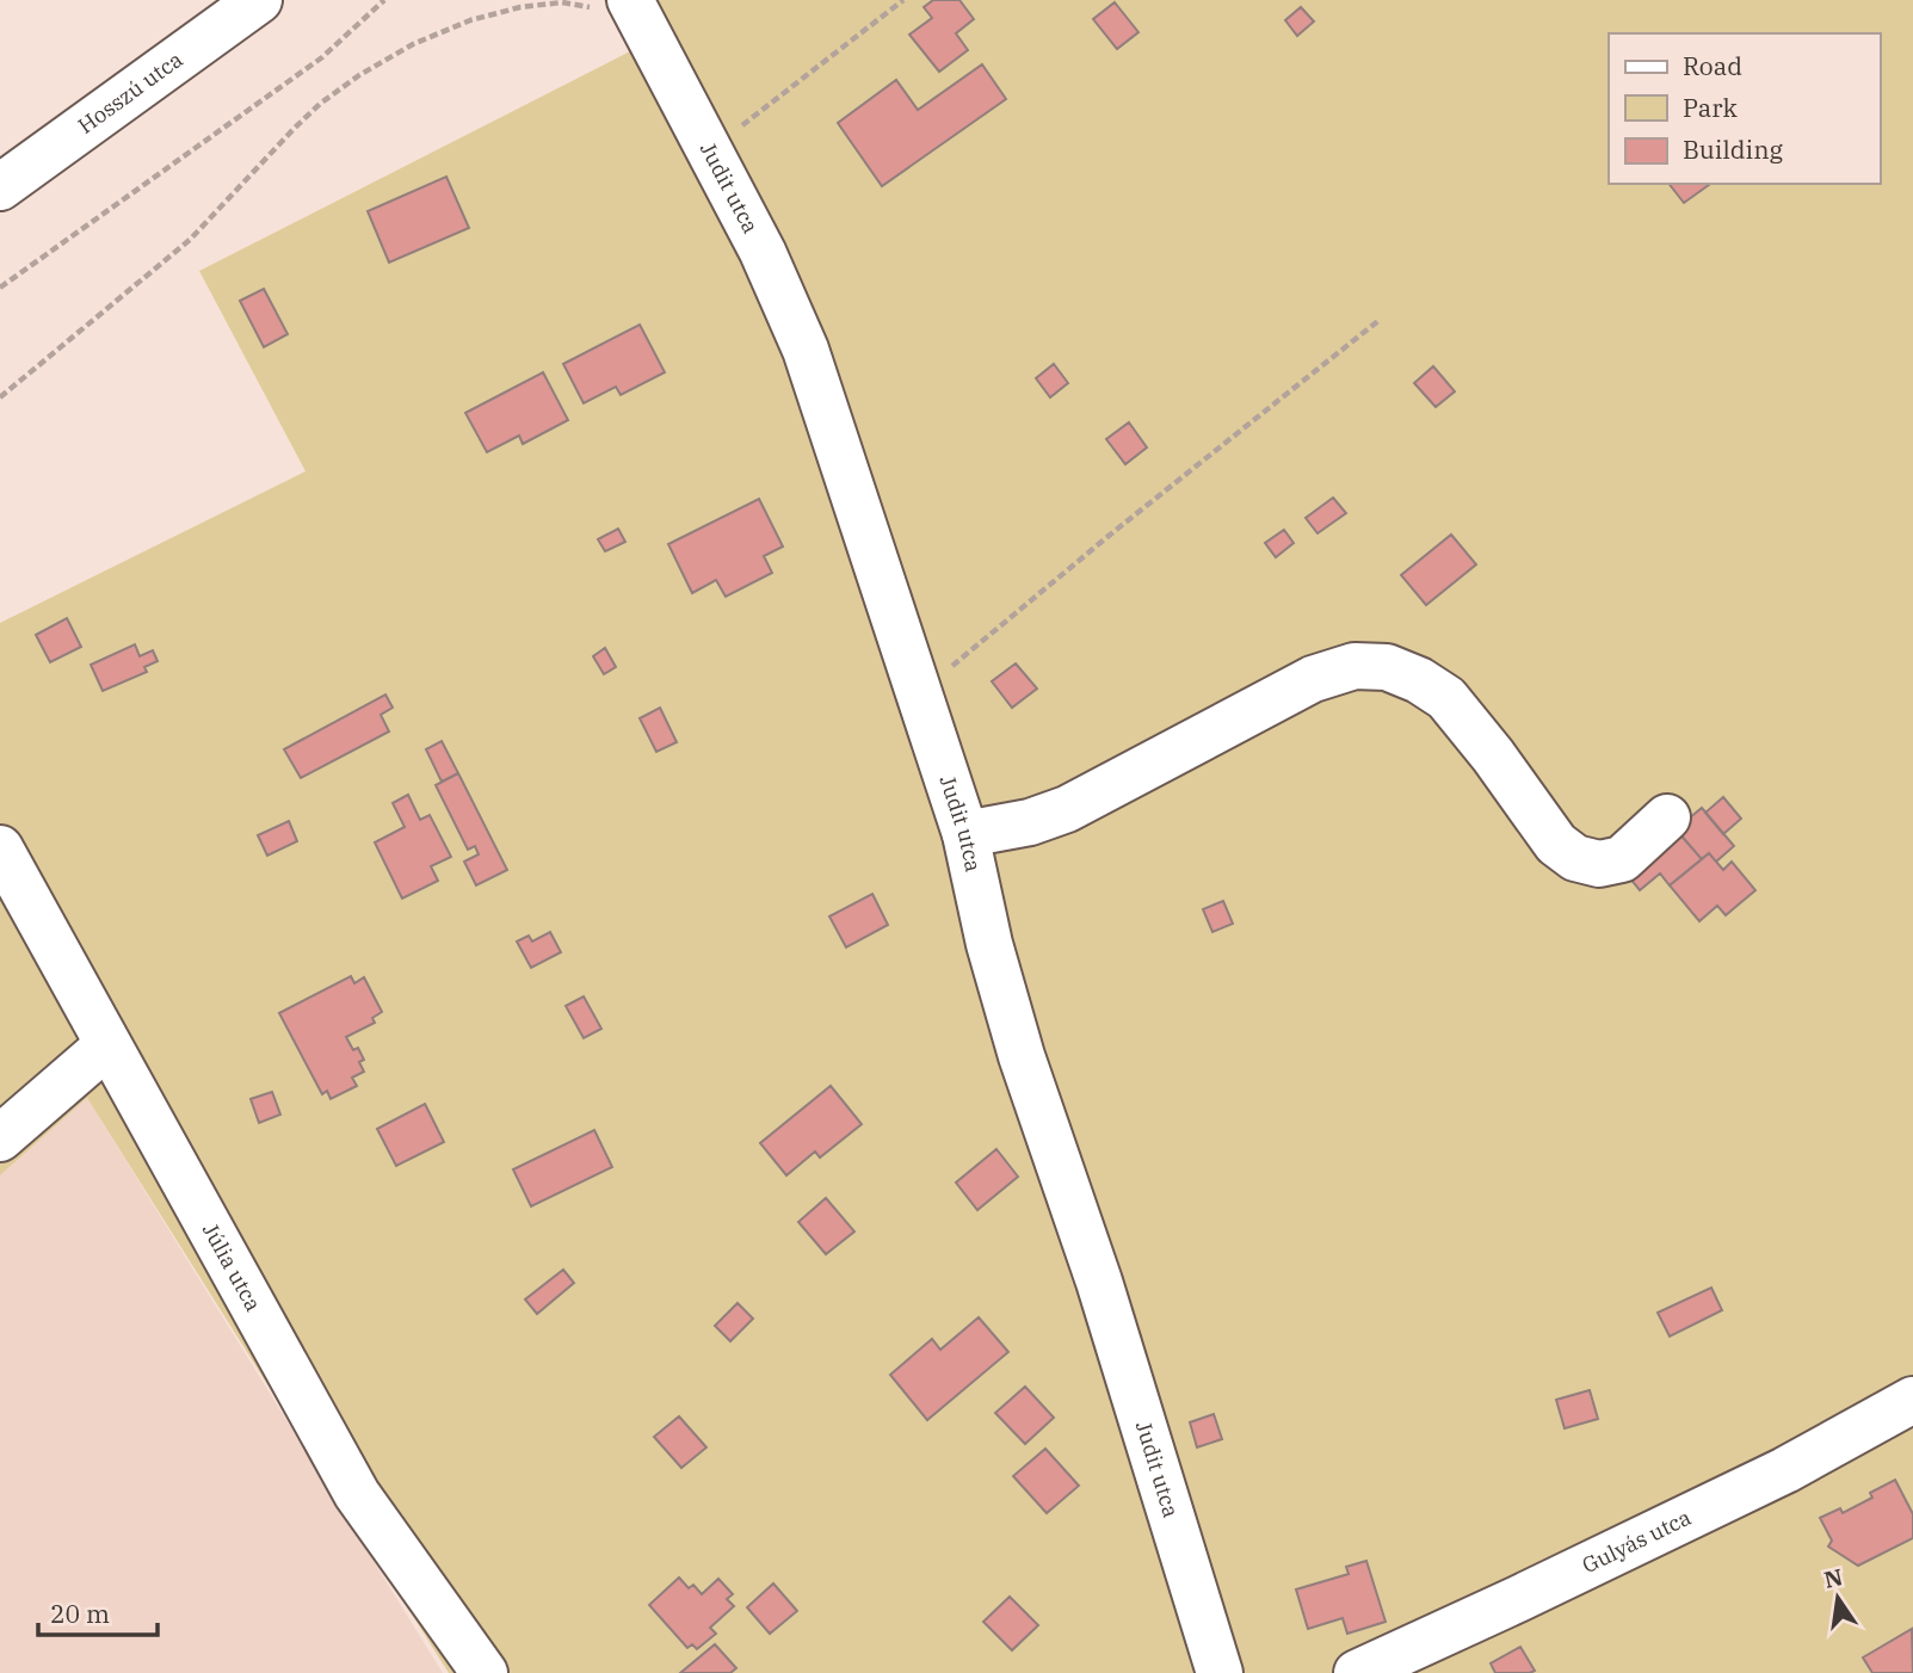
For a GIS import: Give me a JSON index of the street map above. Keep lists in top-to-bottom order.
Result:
{
  "streets": {
    "street": [
      "Hosszú utca",
      "Judit utca",
      "Júlia utca",
      "Gulyás utca"
    ]
  },
  "legend": ["Road", "Park", "Building"],
  "scale_bar": "20 m",
  "north": "top"
}
